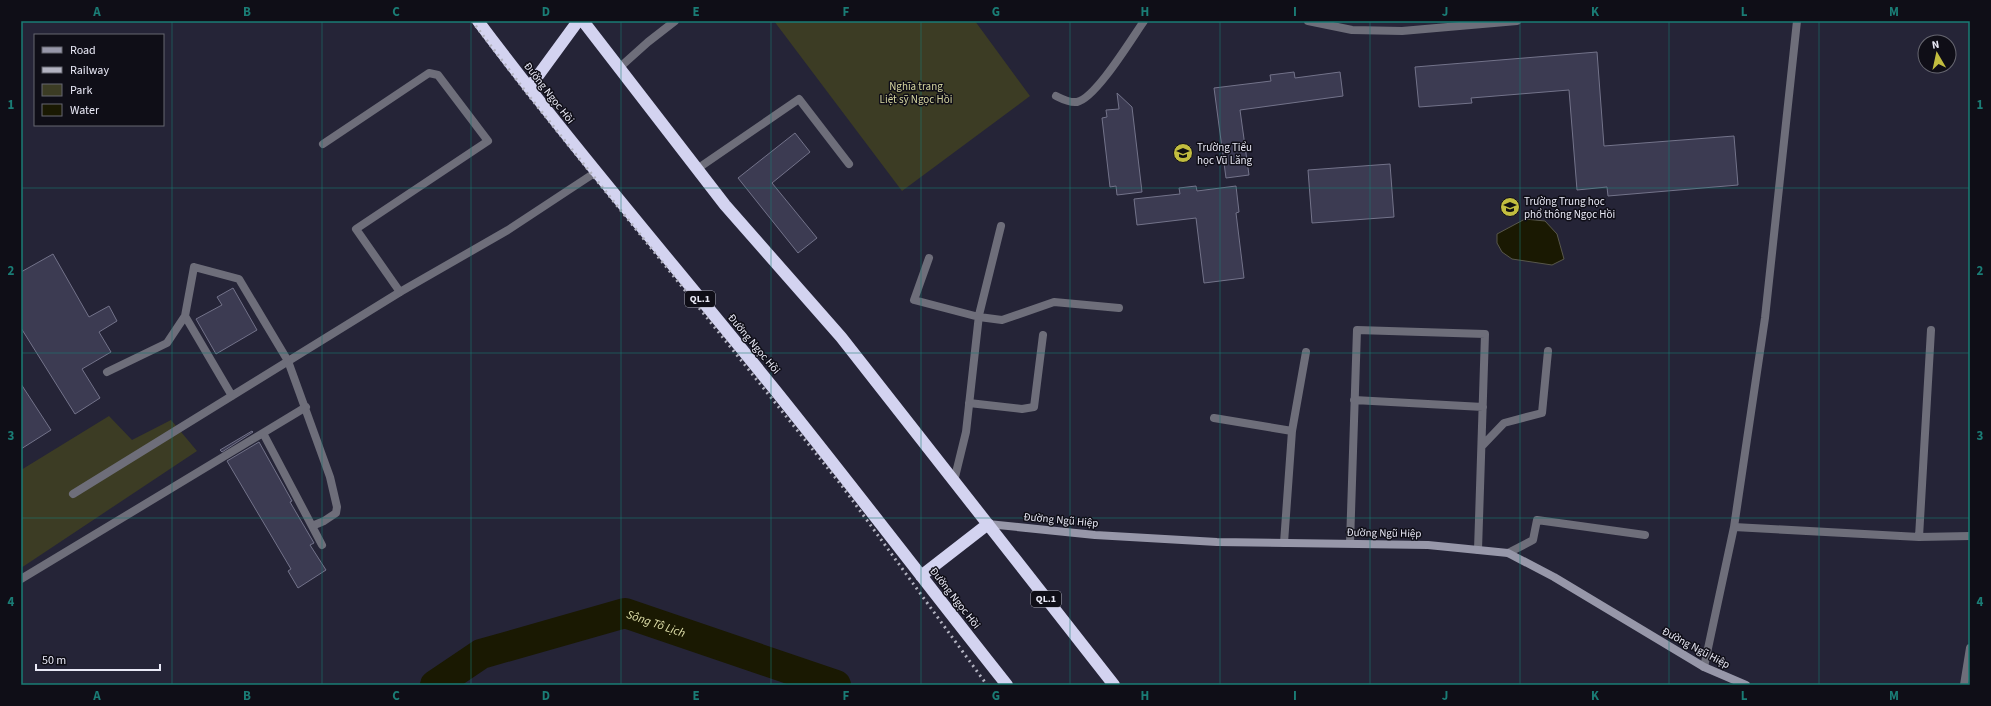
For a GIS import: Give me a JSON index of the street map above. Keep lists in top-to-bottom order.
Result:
{
  "streets": {
    "highway": ["Đường Ngọc Hồi", "QL.1"],
    "street": ["Đường Ngũ Hiệp"]
  },
  "crossings": [
    ["QL.1", "Đường Ngũ Hiệp"]
  ],
  "water": ["Sông Tô Lịch"],
  "parks": ["Nghĩa trang Liệt sỹ Ngọc Hồi"],
  "places": {
    "school or university": ["Trường Tiểu học Vũ Lăng", "Trường Trung học phổ thông Ngọc Hồi"]
  },
  "legend": [
    "Road",
    "Railway",
    "Park",
    "Water"
  ],
  "scale_bar": "50 m",
  "north": "top",
  "grid": {
    "columns": [
      "A",
      "B",
      "C",
      "D",
      "E",
      "F",
      "G",
      "H",
      "I",
      "J",
      "K",
      "L",
      "M"
    ],
    "rows": [
      "1",
      "2",
      "3",
      "4"
    ]
  }
}
